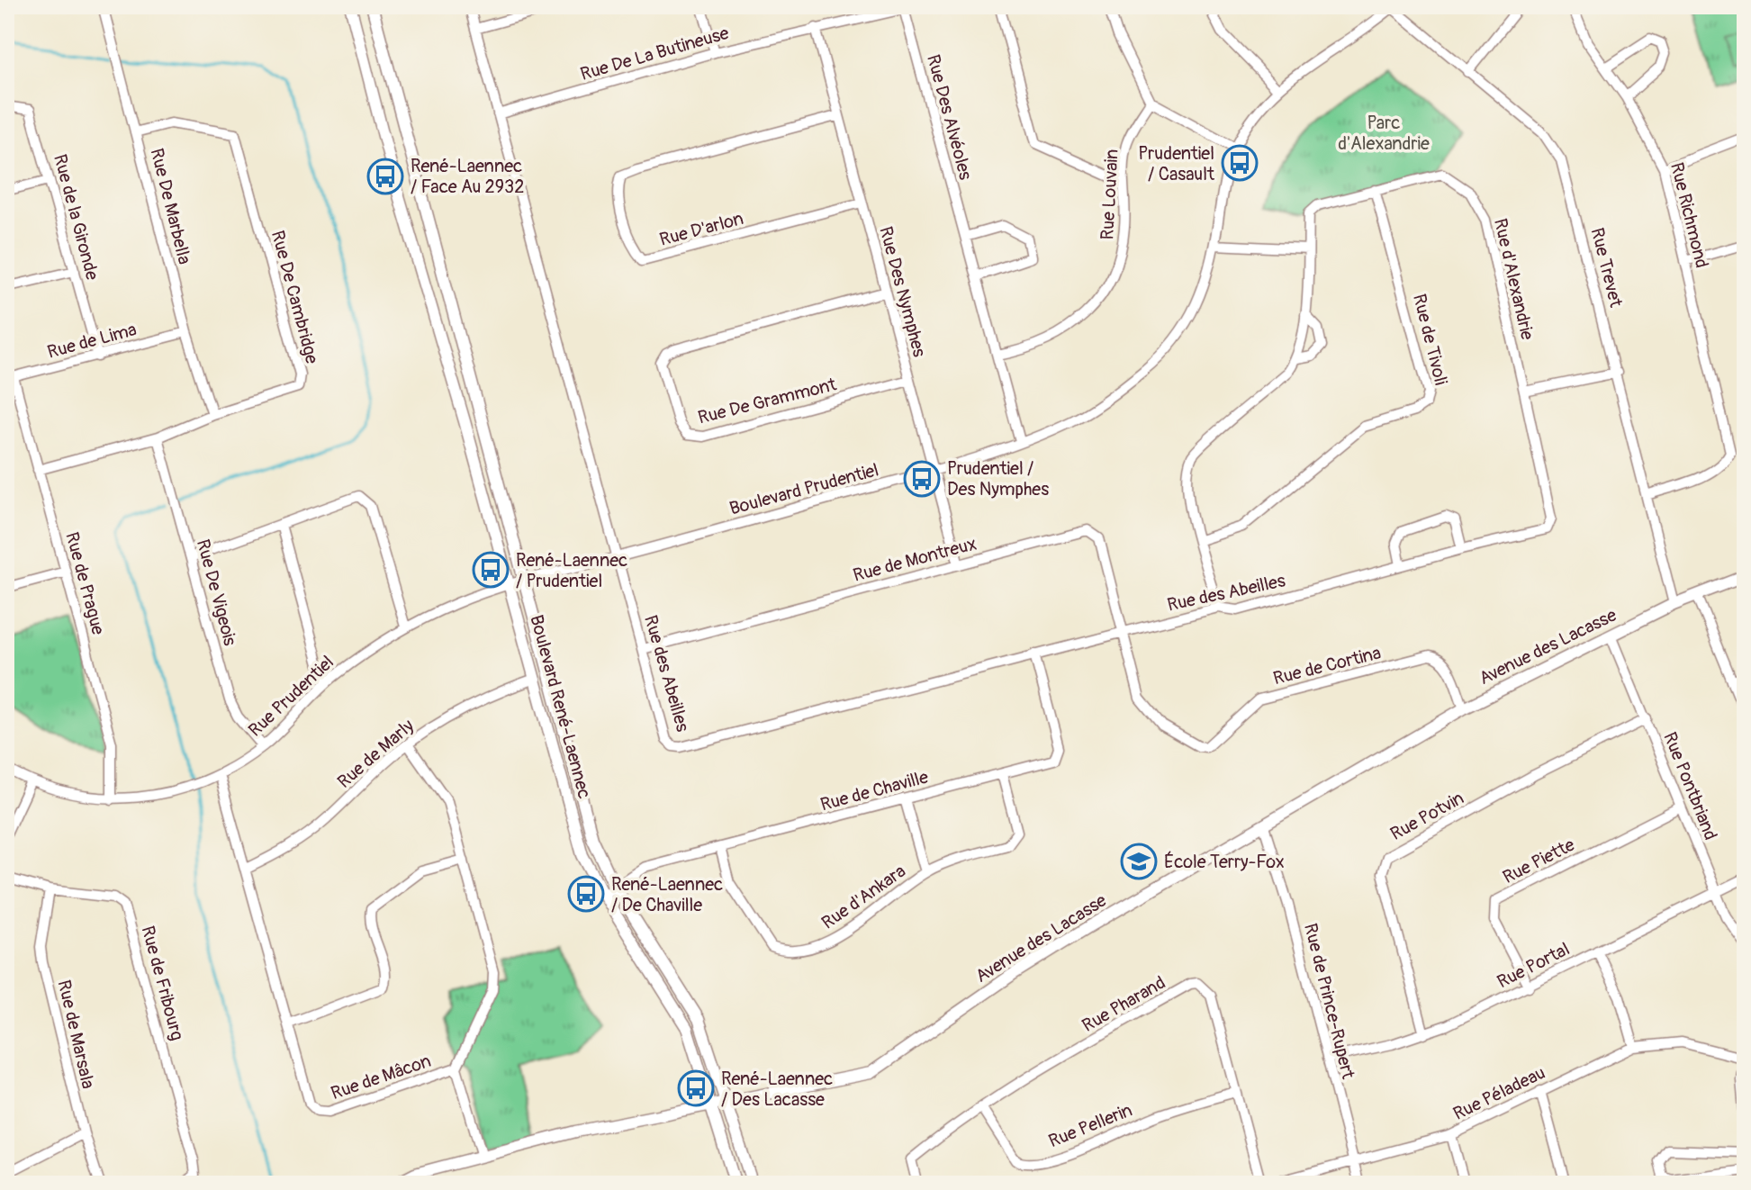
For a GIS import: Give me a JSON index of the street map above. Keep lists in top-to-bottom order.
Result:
{
  "streets": {
    "street": [
      "Rue De La Butineuse",
      "Rue Des Alvéoles",
      "Rue Louvain",
      "Rue De Marbella",
      "Rue Richmond",
      "Rue de la Gironde",
      "Rue D'arlon",
      "Rue Trevet",
      "Rue d'Alexandrie",
      "Rue Des Nymphes",
      "Rue De Cambridge",
      "Rue de Tivoli",
      "Rue de Lima",
      "Rue De Grammont",
      "Boulevard Prudentiel",
      "Rue de Montreux",
      "Rue de Prague",
      "Rue De Vigeois",
      "Rue des Abeilles",
      "Avenue des Lacasse",
      "Rue de Cortina",
      "Rue Prudentiel",
      "Boulevard René-Laennec",
      "Rue de Marly",
      "Rue Pontbriand",
      "Rue de Chaville",
      "Rue Potvin",
      "Rue Piette",
      "Rue d'Ankara",
      "Rue Portal",
      "Rue de Fribourg",
      "Rue de Prince-Rupert",
      "Rue Pharand",
      "Rue de Marsala",
      "Rue de Mâcon",
      "Rue Péladeau",
      "Rue Pellerin"
    ]
  },
  "crossings": [
    ["Rue De La Butineuse", "Rue Des Alvéoles"],
    ["Rue De La Butineuse", "Rue Des Nymphes"],
    ["Rue De La Butineuse", "Rue des Abeilles"],
    ["Rue Des Alvéoles", "Rue Louvain"],
    ["Rue Des Alvéoles", "Boulevard Prudentiel"],
    ["Rue De Marbella", "Rue De Cambridge"],
    ["Rue De Marbella", "Rue de Lima"],
    ["Rue Richmond", "Rue Trevet"],
    ["Rue de la Gironde", "Rue de Lima"],
    ["Rue D'arlon", "Rue Des Nymphes"],
    ["Rue Trevet", "Boulevard Prudentiel"],
    ["Rue Trevet", "Avenue des Lacasse"],
    ["Rue d'Alexandrie", "Rue de Tivoli"],
    ["Rue d'Alexandrie", "Rue des Abeilles"],
    ["Rue Des Nymphes", "Rue De Grammont"],
    ["Rue Des Nymphes", "Boulevard Prudentiel"],
    ["Rue Des Nymphes", "Rue de Montreux"],
    ["Rue De Cambridge", "Rue de Prague"],
    ["Rue De Cambridge", "Rue De Vigeois"],
    ["Rue de Lima", "Rue de Prague"],
    ["Boulevard Prudentiel", "Rue des Abeilles"],
    ["Boulevard Prudentiel", "Rue Prudentiel"],
    ["Boulevard Prudentiel", "Boulevard René-Laennec"],
    ["Rue de Montreux", "Rue des Abeilles"],
    ["Rue de Montreux", "Rue de Cortina"],
    ["Rue de Prague", "Rue Prudentiel"],
    ["Rue De Vigeois", "Rue Prudentiel"],
    ["Rue des Abeilles", "Rue de Cortina"],
    ["Rue des Abeilles", "Rue de Chaville"],
    ["Avenue des Lacasse", "Rue de Cortina"],
    ["Avenue des Lacasse", "Boulevard René-Laennec"],
    ["Avenue des Lacasse", "Rue Pontbriand"],
    ["Avenue des Lacasse", "Rue de Prince-Rupert"],
    ["Rue Prudentiel", "Boulevard René-Laennec"],
    ["Rue Prudentiel", "Rue de Mâcon"],
    ["Boulevard René-Laennec", "Rue de Marly"],
    ["Boulevard René-Laennec", "Rue de Chaville"],
    ["Rue de Marly", "Rue de Mâcon"],
    ["Rue Pontbriand", "Rue Potvin"],
    ["Rue Pontbriand", "Rue Piette"],
    ["Rue Pontbriand", "Rue Portal"],
    ["Rue de Chaville", "Rue d'Ankara"],
    ["Rue Potvin", "Rue Portal"],
    ["Rue Piette", "Rue Portal"],
    ["Rue Portal", "Rue de Prince-Rupert"],
    ["Rue de Fribourg", "Rue de Marsala"],
    ["Rue de Prince-Rupert", "Rue Péladeau"],
    ["Rue Pharand", "Rue Pellerin"]
  ],
  "parks": ["Parc d'Alexandrie"],
  "places": {
    "bus stop": [
      "Prudentiel / Casault",
      "René-Laennec / Face Au 2932",
      "Prudentiel / Des Nymphes",
      "René-Laennec / Prudentiel",
      "René-Laennec / De Chaville",
      "René-Laennec / Des Lacasse"
    ],
    "school or university": ["École Terry-Fox"]
  }
}
